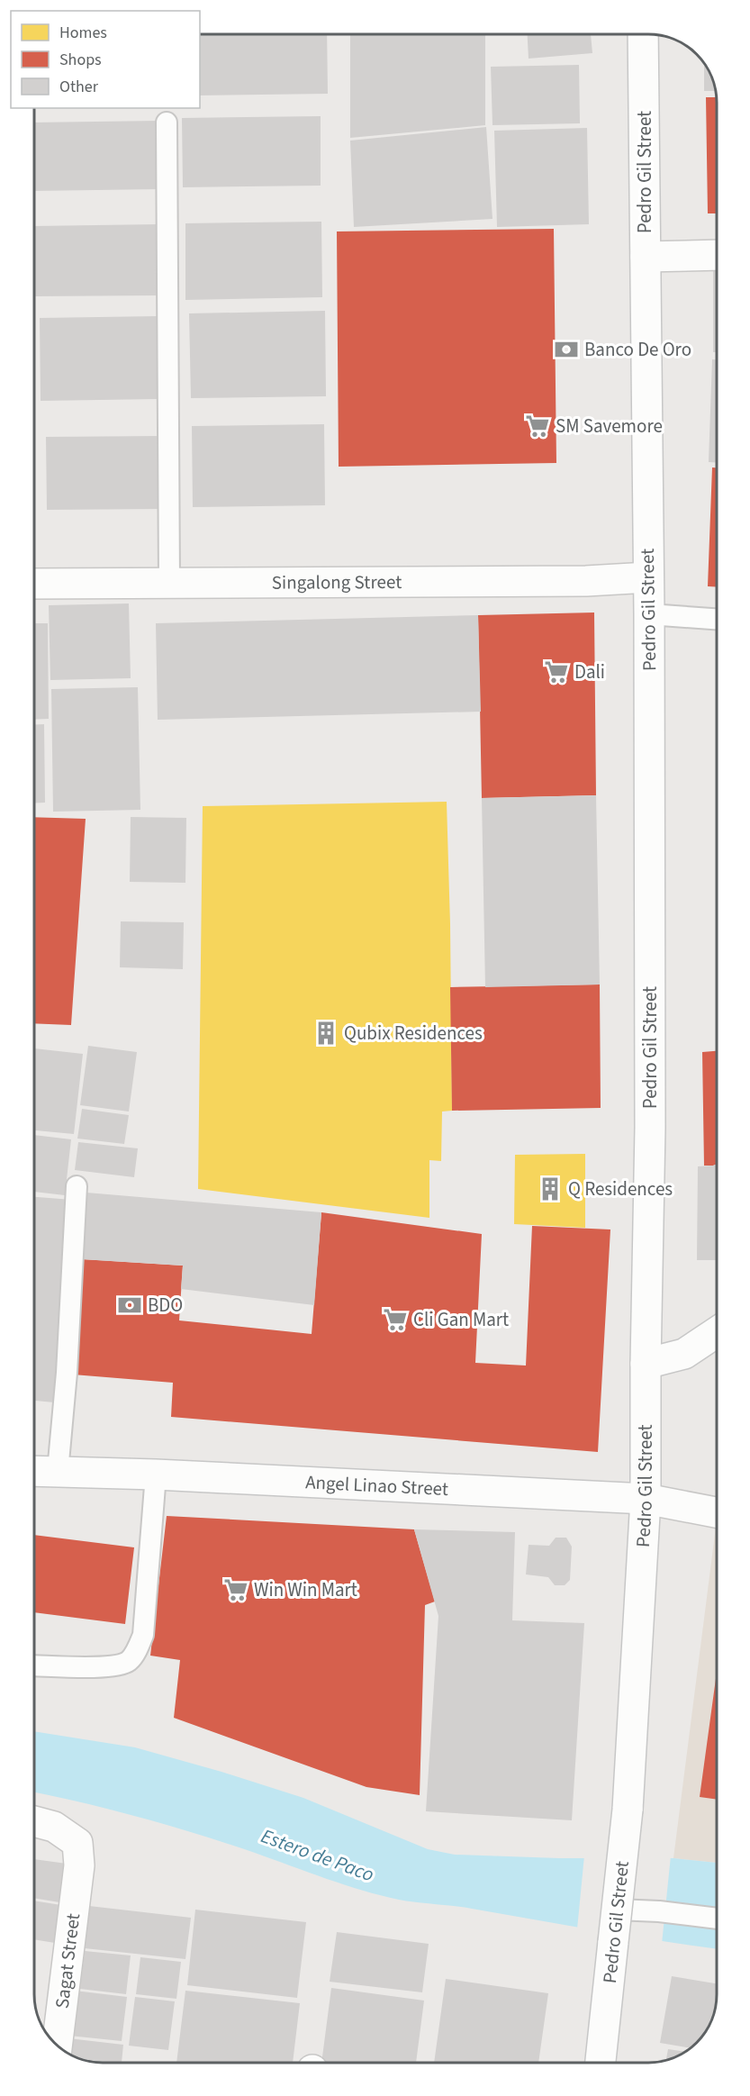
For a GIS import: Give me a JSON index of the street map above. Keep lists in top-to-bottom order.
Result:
{
  "streets": {
    "main road": [
      "Pedro Gil Street",
      "Singalong Street",
      "Angel Linao Street",
      "Sagat Street"
    ]
  },
  "crossings": [
    ["Pedro Gil Street", "Singalong Street"],
    ["Pedro Gil Street", "Angel Linao Street"]
  ],
  "water": ["Estero de Paco"],
  "places": {
    "bank": ["Banco De Oro", "BDO"],
    "supermarket": [
      "SM Savemore",
      "Dali",
      "Cli Gan Mart",
      "Win Win Mart"
    ],
    "building": ["Qubix Residences", "Q Residences"]
  },
  "legend": ["Homes", "Shops", "Other"]
}
